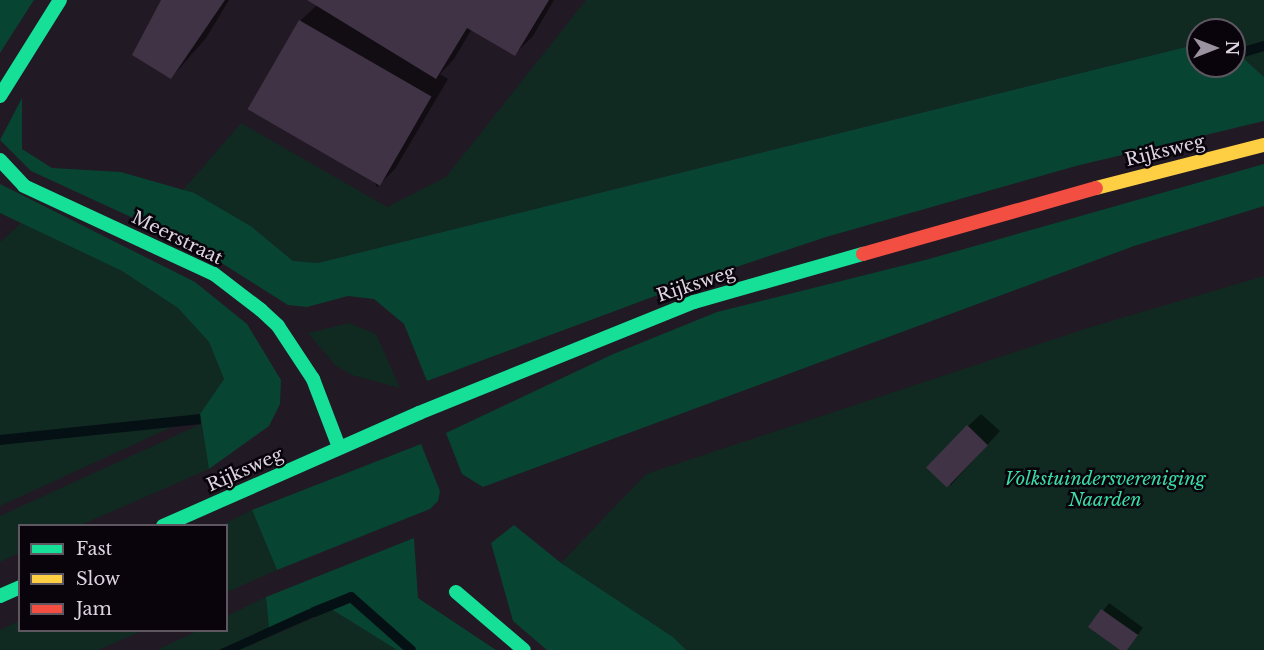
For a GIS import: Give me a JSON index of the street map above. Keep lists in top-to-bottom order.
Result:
{
  "streets": {
    "main road": ["Rijksweg", "Meerstraat"]
  },
  "crossings": [
    ["Rijksweg", "Meerstraat"]
  ],
  "parks": ["Volkstuindersvereniging Naarden"],
  "legend": ["Fast", "Slow", "Jam"],
  "north": "right"
}
